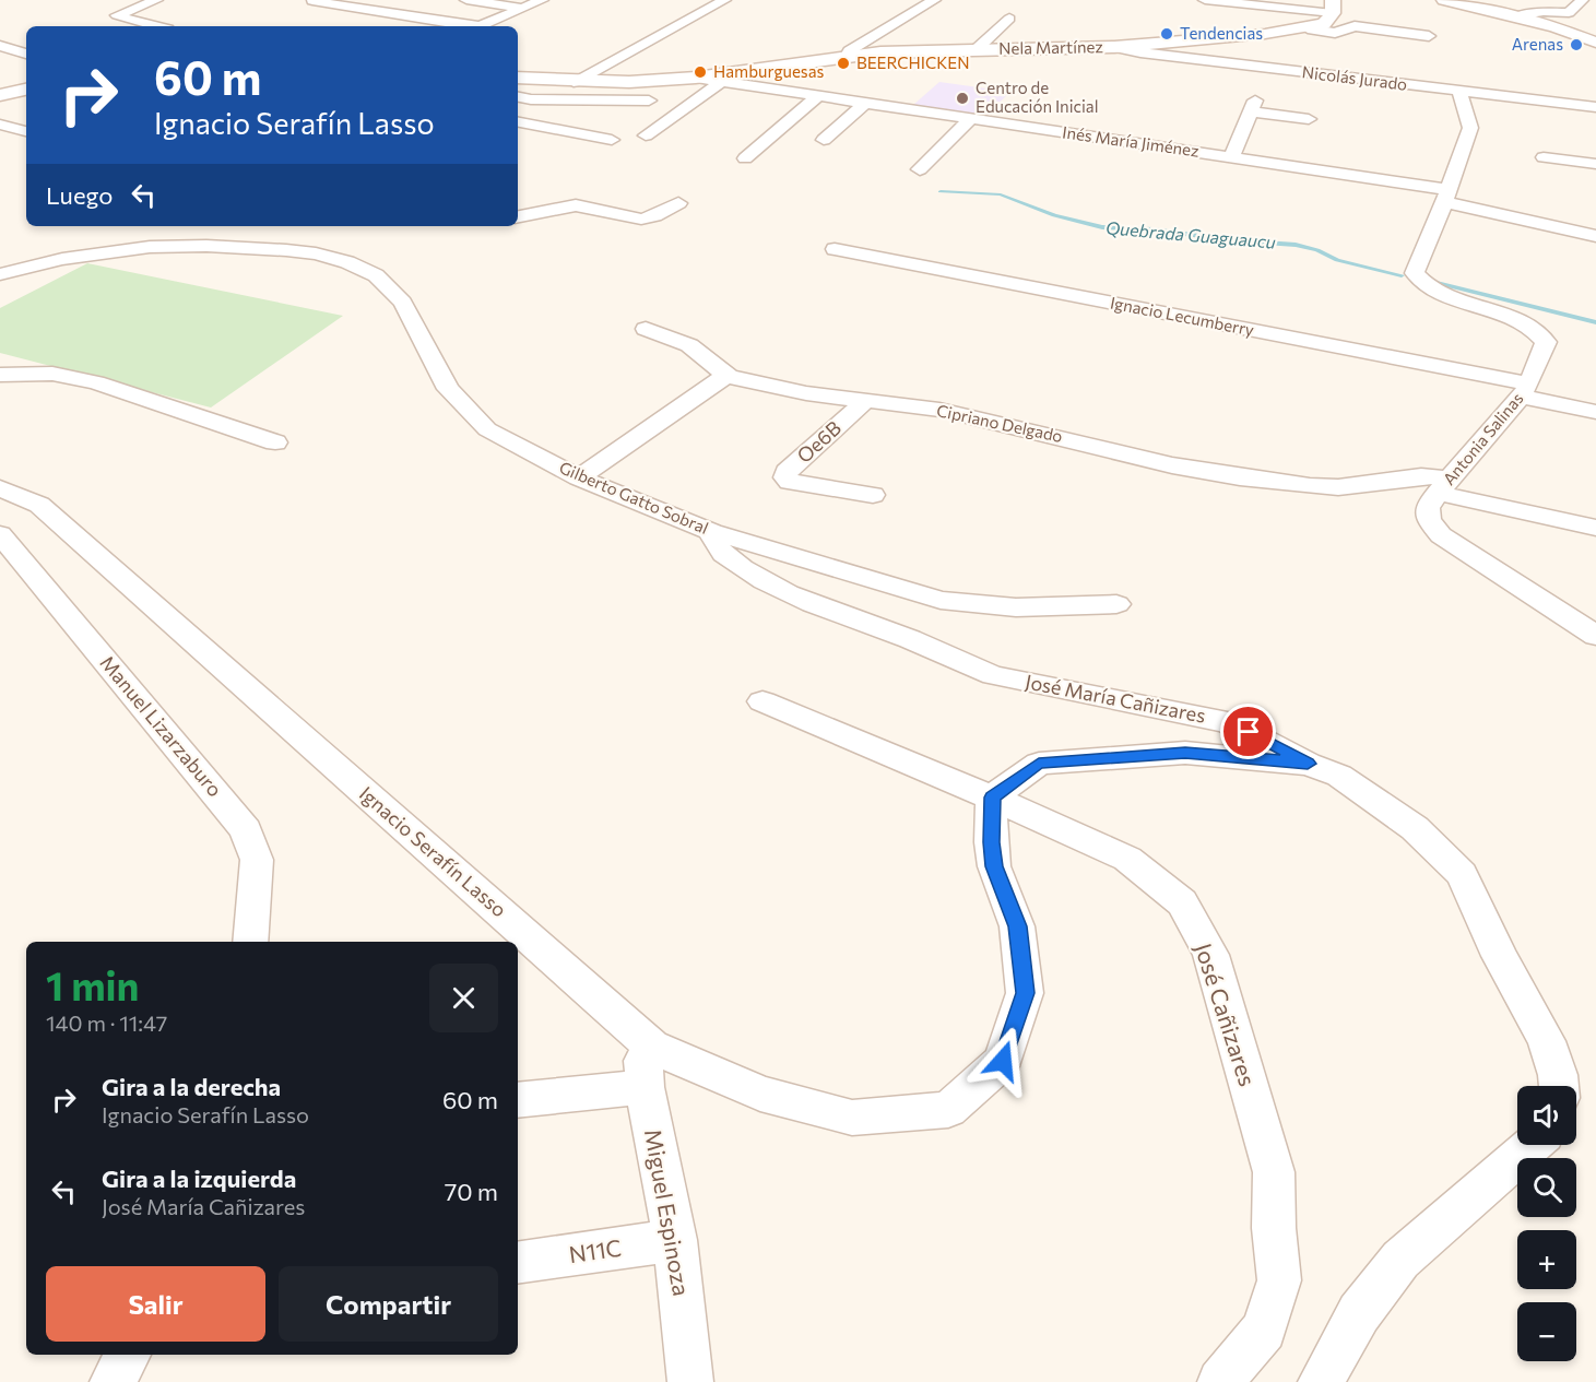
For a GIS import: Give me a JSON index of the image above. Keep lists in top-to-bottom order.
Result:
{
  "streets": {
    "main road": ["Nela Martínez"],
    "street": [
      "Nicolás Jurado",
      "Inés María Jiménez",
      "Ignacio Lecumberry",
      "Cipriano Delgado",
      "Antonia Salinas",
      "Oe6B",
      "Gilberto Gatto Sobral",
      "José María Cañizares",
      "Manuel Lizarzaburo",
      "Ignacio Serafín Lasso",
      "José Cañizares",
      "Miguel Espinoza",
      "N11C"
    ]
  },
  "crossings": [
    ["Nela Martínez", "Nicolás Jurado"],
    ["Nela Martínez", "Inés María Jiménez"],
    ["Nicolás Jurado", "Antonia Salinas"],
    ["Inés María Jiménez", "Antonia Salinas"],
    ["Ignacio Lecumberry", "Antonia Salinas"],
    ["Cipriano Delgado", "Antonia Salinas"],
    ["Cipriano Delgado", "Oe6B"],
    ["Gilberto Gatto Sobral", "José María Cañizares"],
    ["Ignacio Serafín Lasso", "José Cañizares"],
    ["Ignacio Serafín Lasso", "Miguel Espinoza"],
    ["Miguel Espinoza", "N11C"]
  ],
  "water": ["Quebrada Guaguaucu"],
  "places": [
    "Tendencias",
    "Arenas",
    "BEERCHICKEN",
    "Hamburguesas",
    "Centro de Educación Inicial"
  ],
  "page": {
    "turn": ["60 m", "Ignacio Serafín Lasso"],
    "then": "Luego",
    "heading": ["1 min", "140 m · 11:47"],
    "list": [
      {
        "name": "Gira a la derecha",
        "note": "Ignacio Serafín Lasso",
        "value": "60 m"
      },
      {
        "name": "Gira a la izquierda",
        "note": "José María Cañizares",
        "value": "70 m"
      }
    ],
    "map_buttons": ["+", "−"],
    "buttons": ["Salir", "Compartir"]
  }
}
